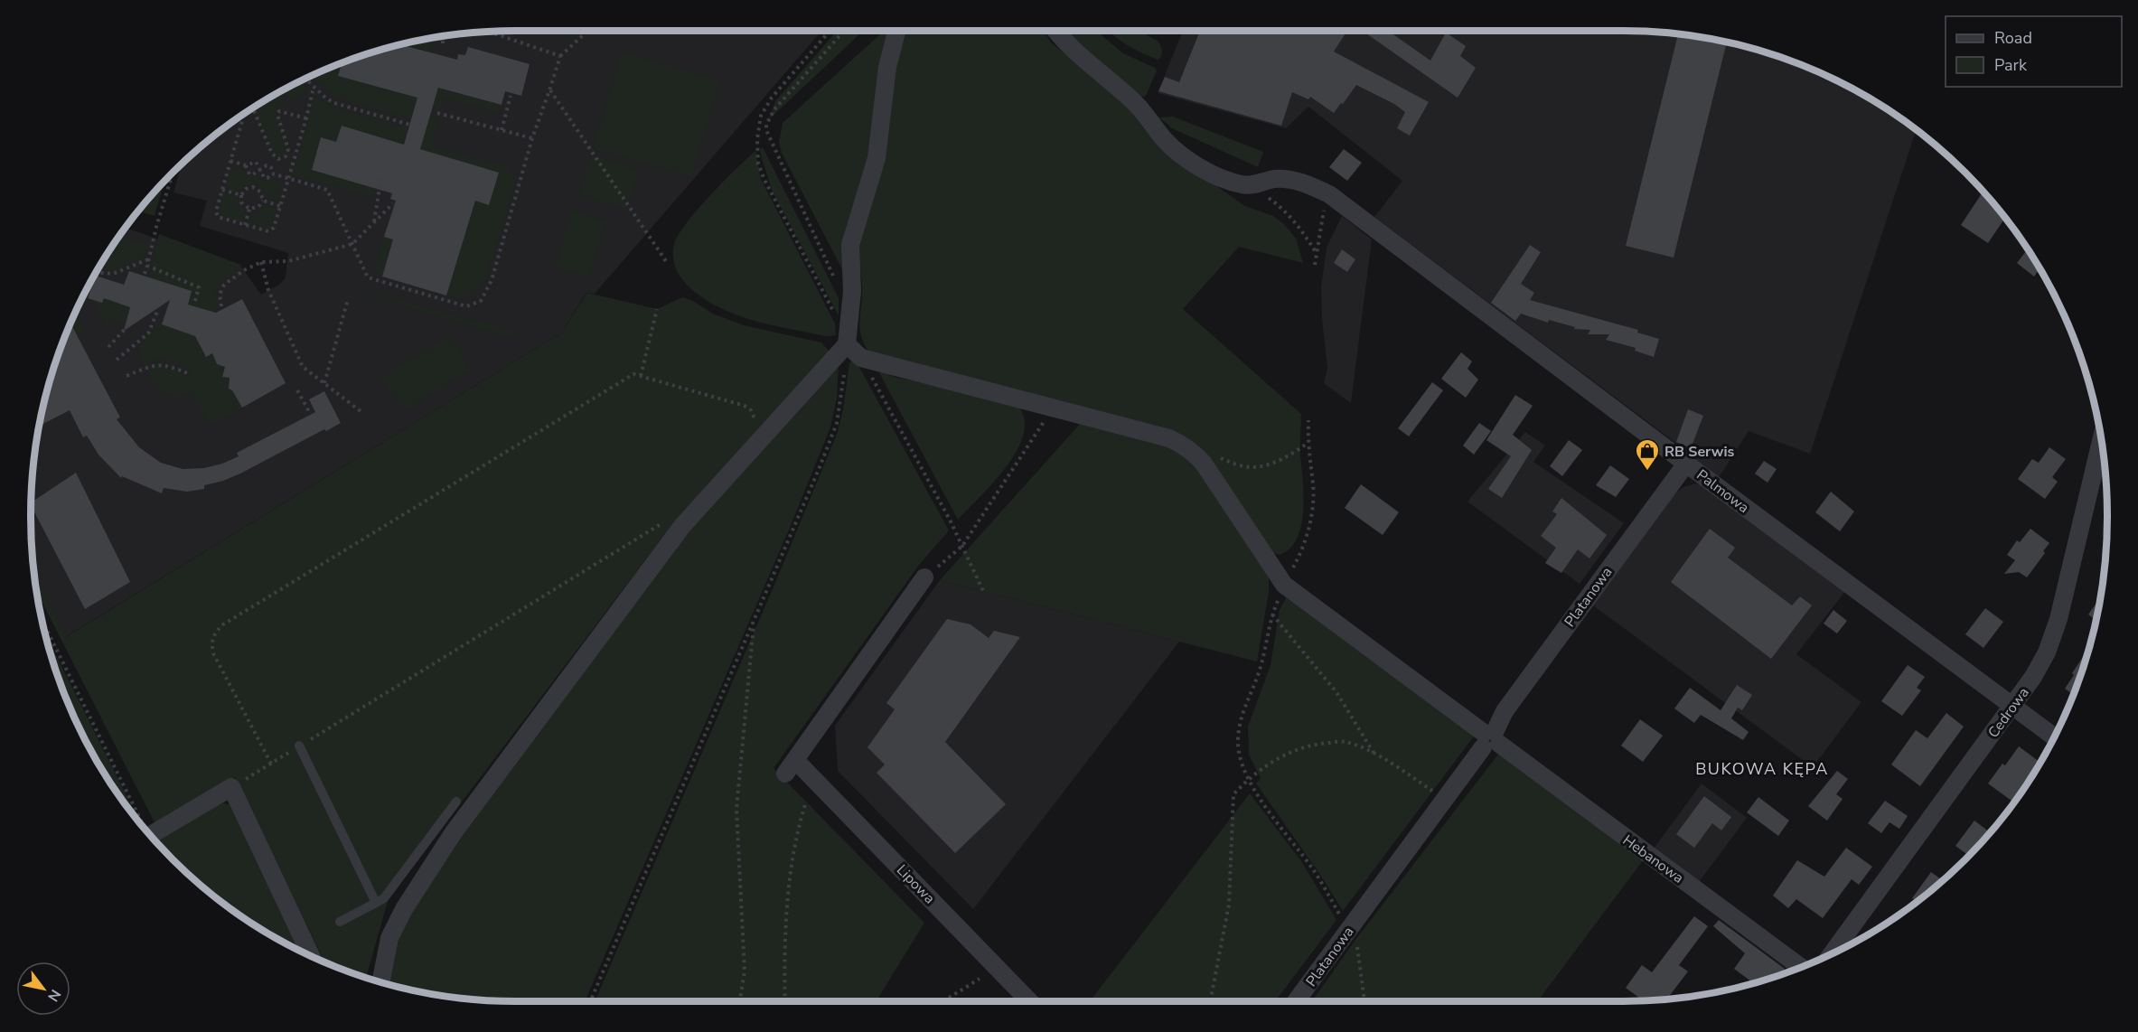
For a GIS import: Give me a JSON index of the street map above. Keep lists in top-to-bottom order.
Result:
{
  "streets": {
    "street": [
      "Palmowa",
      "Platanowa",
      "Cedrowa",
      "Hebanowa",
      "Lipowa"
    ]
  },
  "crossings": [
    ["Palmowa", "Platanowa"],
    ["Palmowa", "Cedrowa"],
    ["Platanowa", "Hebanowa"]
  ],
  "districts": ["BUKOWA KĘPA"],
  "places": {
    "shop": ["RB Serwis"]
  },
  "legend": ["Road", "Park"],
  "north": "bottom right"
}
